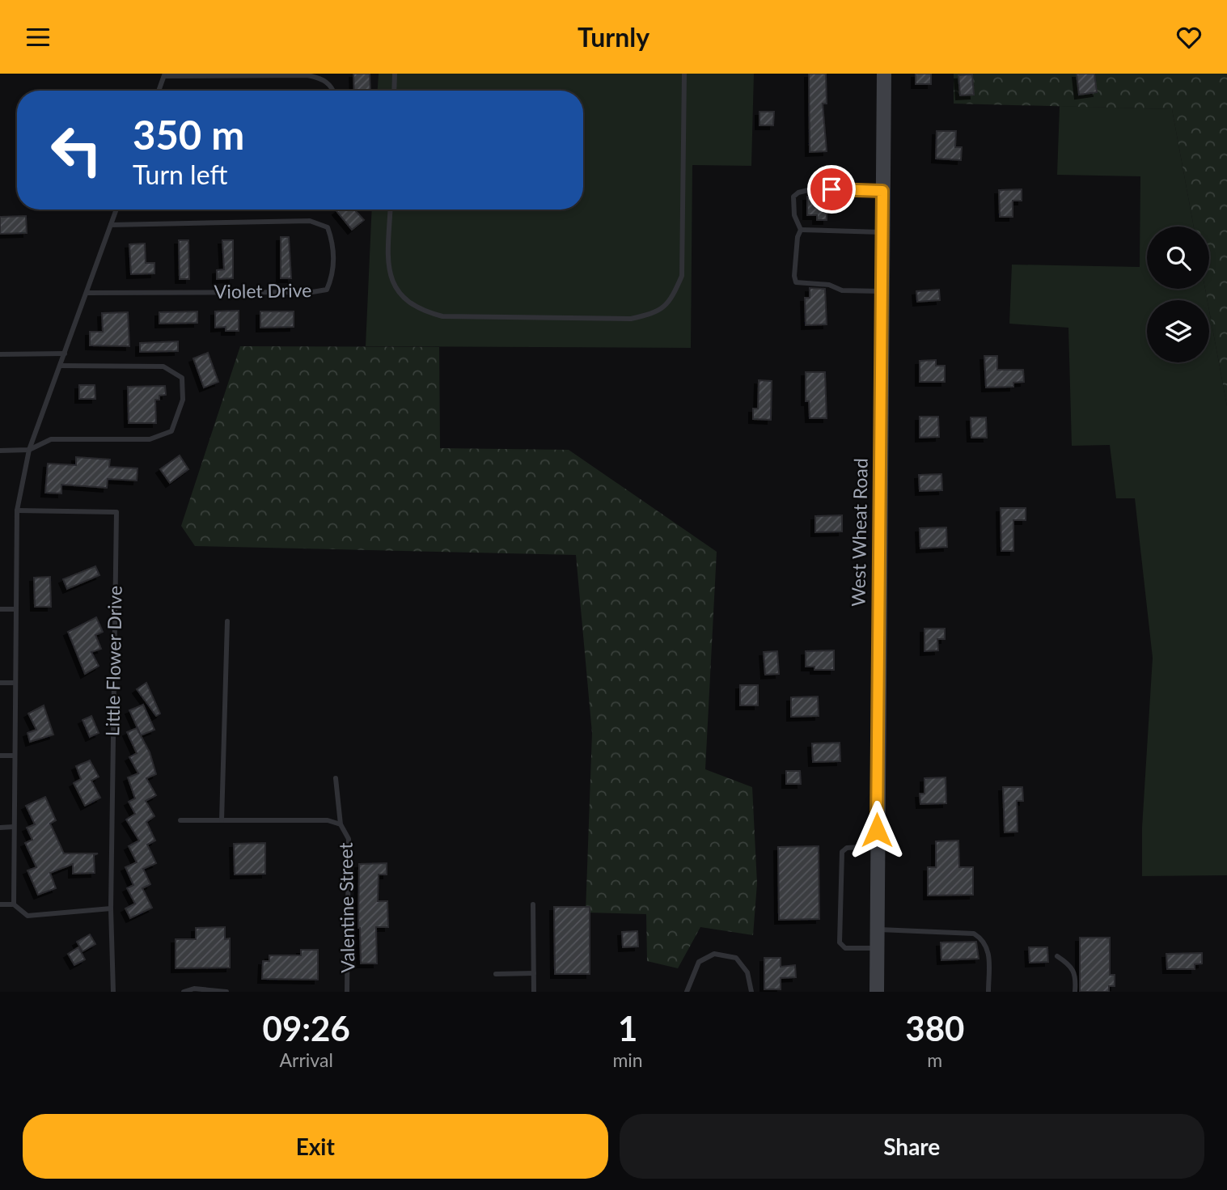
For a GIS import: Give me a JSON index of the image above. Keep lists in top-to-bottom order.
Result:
{
  "streets": {
    "street": ["West Wheat Road"],
    "lane": ["Violet Drive", "Little Flower Drive", "Valentine Street"]
  },
  "page": {
    "header": "Turnly",
    "turn": ["350 m", "Turn left"],
    "eta": [
      "09:26",
      "Arrival",
      "1",
      "min",
      "380",
      "m"
    ],
    "buttons": ["Exit", "Share"]
  }
}
